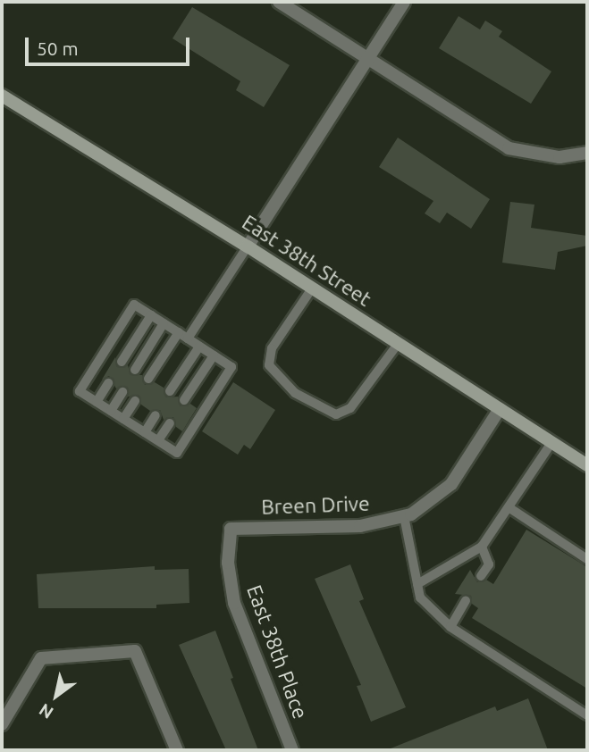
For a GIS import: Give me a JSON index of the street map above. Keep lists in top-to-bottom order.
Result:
{
  "streets": {
    "main road": ["East 38th Street"],
    "street": ["Breen Drive", "East 38th Place"]
  },
  "crossings": [
    ["East 38th Street", "Breen Drive"],
    ["Breen Drive", "East 38th Place"]
  ],
  "scale_bar": "50 m",
  "north": "bottom left"
}
